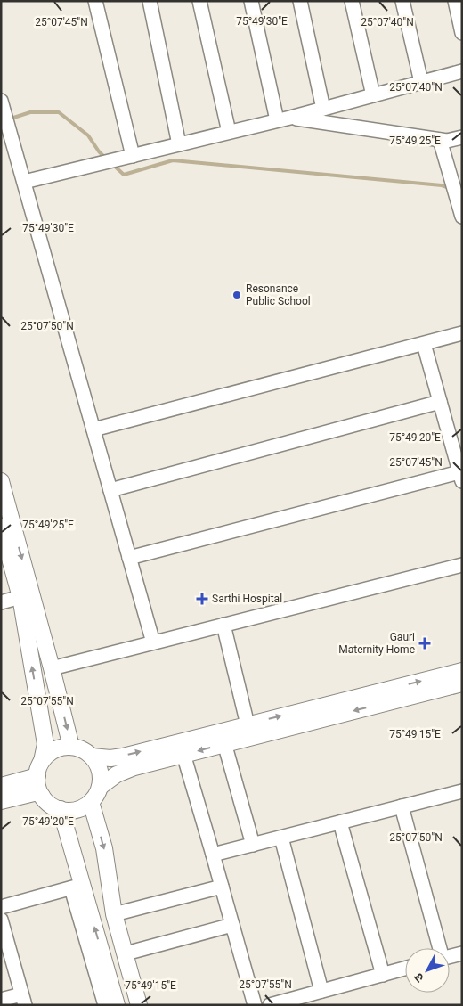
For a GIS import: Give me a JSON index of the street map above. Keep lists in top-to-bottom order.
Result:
{
  "places": {
    "other": ["Resonance Public School"],
    "health": ["Sarthi Hospital", "Gauri Maternity Home"]
  },
  "north": "bottom left",
  "coordinates": [
    "75°49'30\"E",
    "25°07'45\"N",
    "25°07'40\"N",
    "75°49'25\"E",
    "25°07'50\"N",
    "75°49'20\"E",
    "25°07'55\"N",
    "75°49'15\"E"
  ]
}
